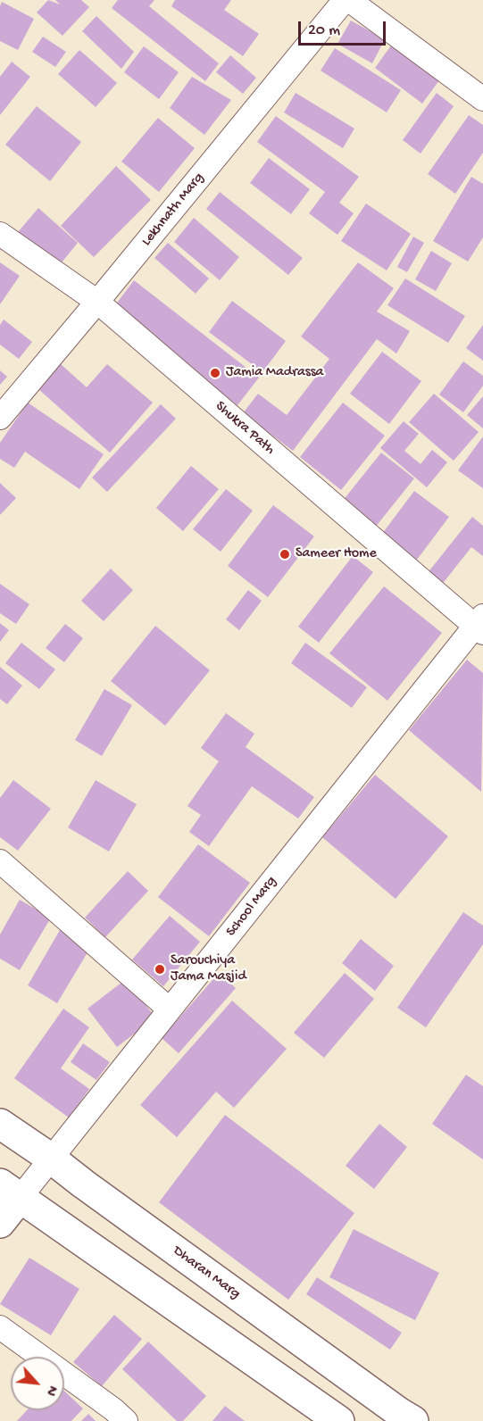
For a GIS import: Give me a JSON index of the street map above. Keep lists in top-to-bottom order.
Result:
{
  "streets": {
    "main road": ["Dharan Marg"],
    "street": ["Lekhnath Marg", "Shukra Path", "School Marg"]
  },
  "crossings": [
    ["Lekhnath Marg", "Shukra Path"],
    ["Shukra Path", "School Marg"],
    ["School Marg", "Dharan Marg"]
  ],
  "places": ["Jamia Madrassa", "Sameer Home", "Sarouchiya Jama Masjid"],
  "scale_bar": "20 m",
  "north": "bottom right"
}
